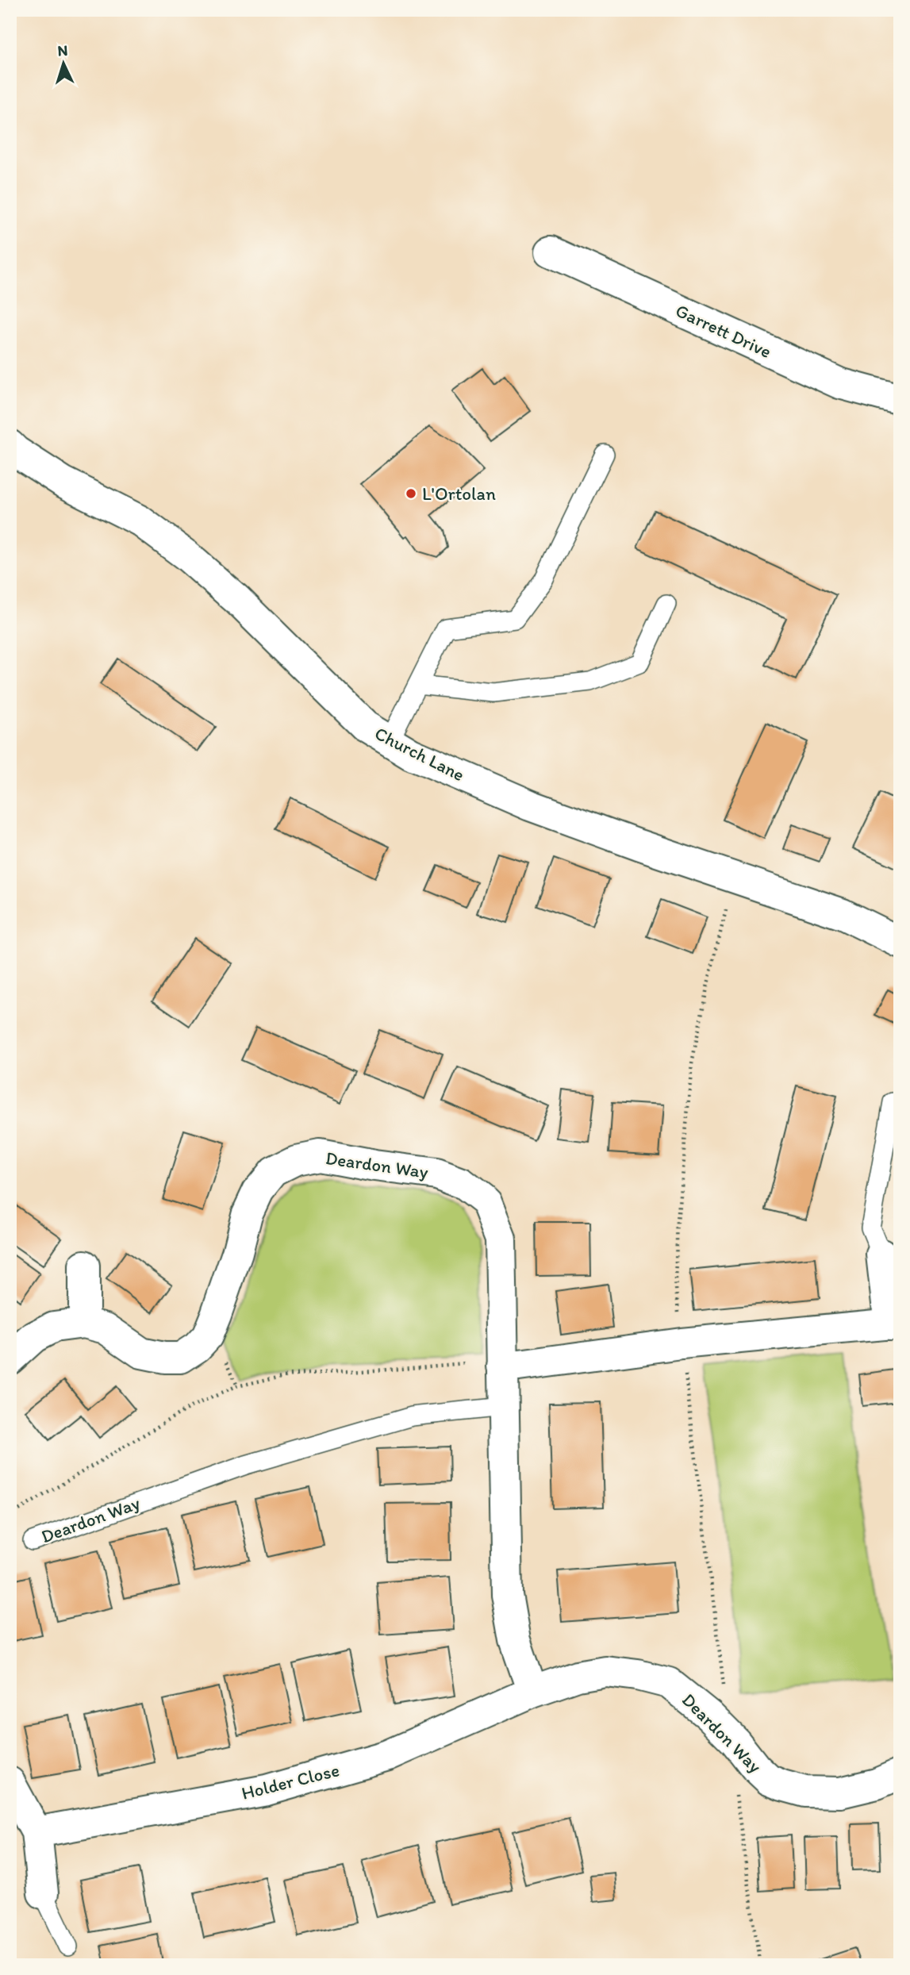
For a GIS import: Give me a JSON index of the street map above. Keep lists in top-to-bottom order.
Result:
{
  "streets": {
    "street": [
      "Garrett Drive",
      "Church Lane",
      "Deardon Way",
      "Holder Close"
    ]
  },
  "crossings": [
    ["Deardon Way", "Holder Close"]
  ],
  "places": ["L'Ortolan"],
  "north": "top"
}
